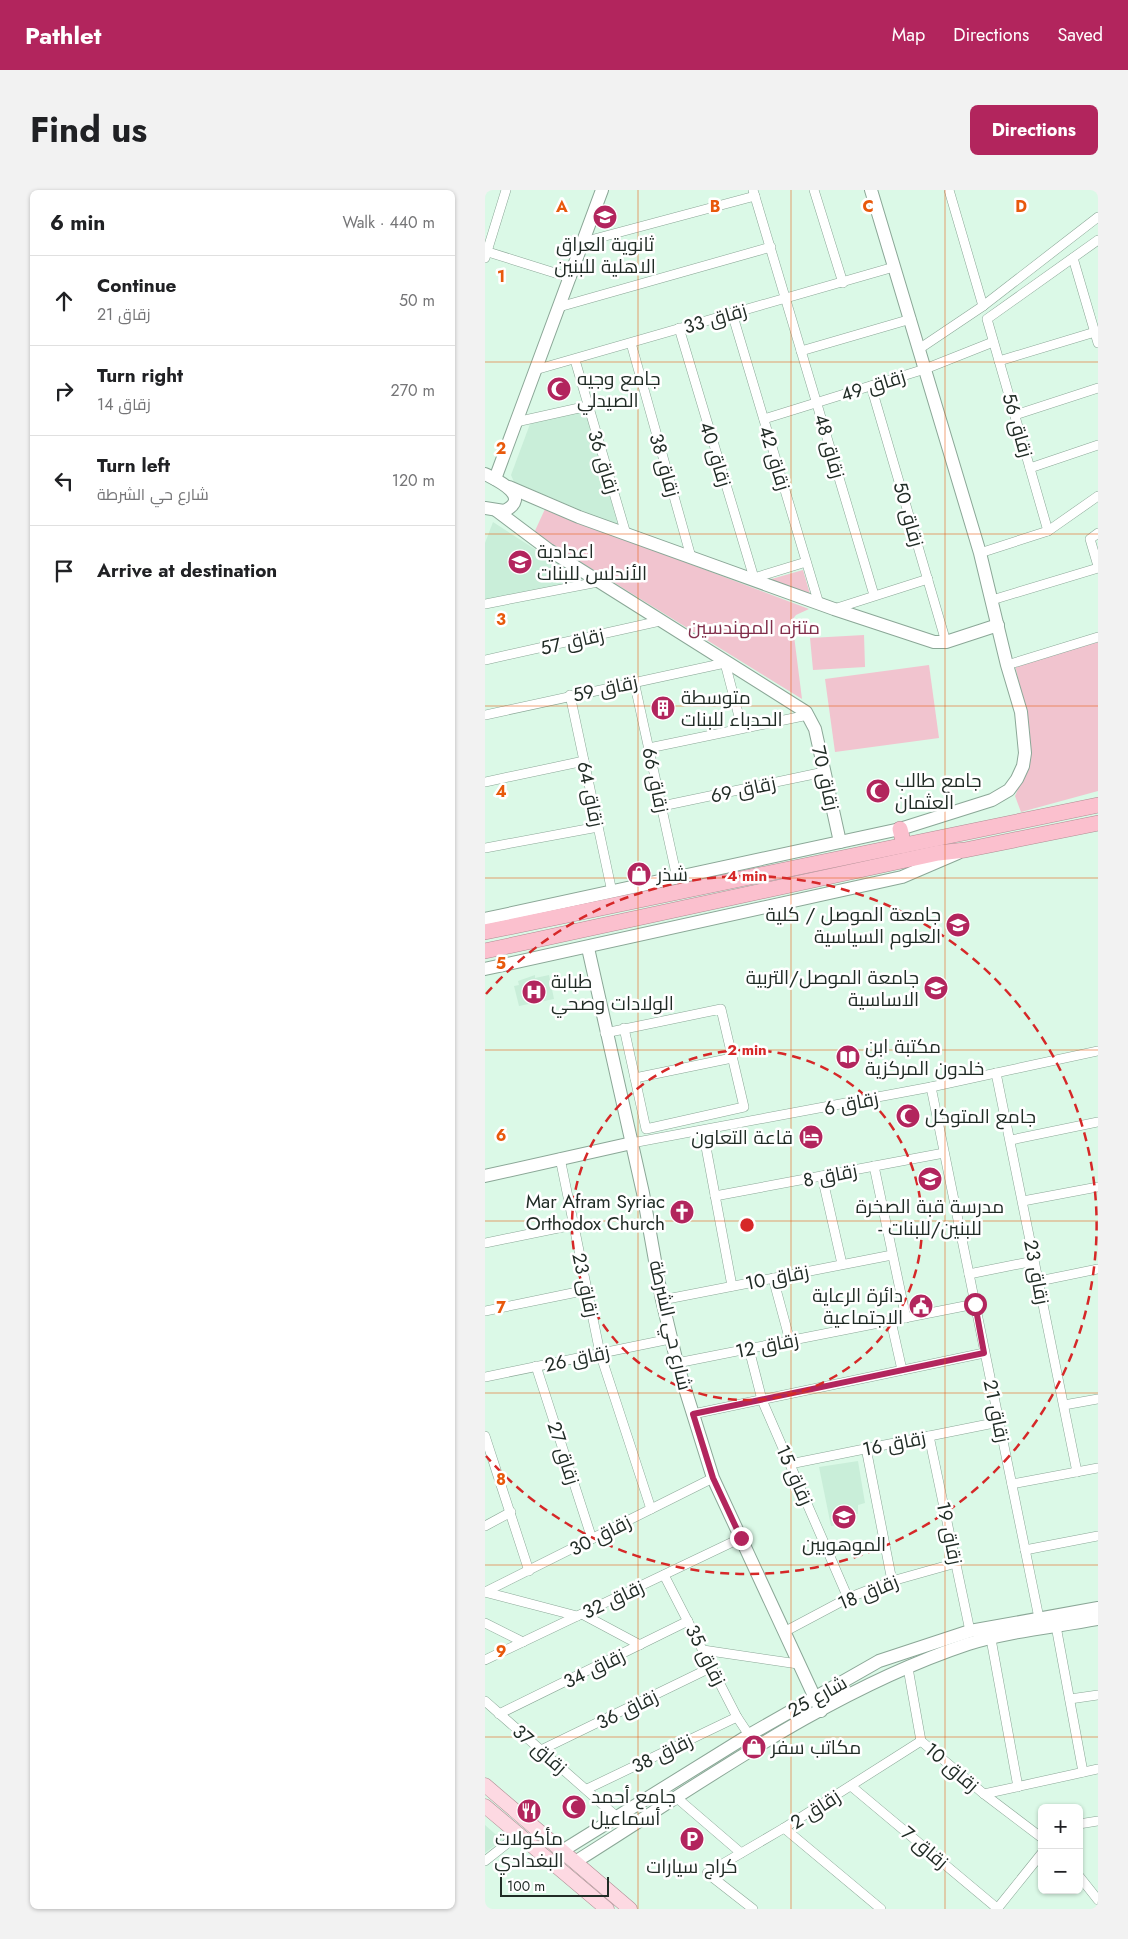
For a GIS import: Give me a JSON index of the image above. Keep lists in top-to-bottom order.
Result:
{
  "streets": {
    "street": [
      "زقاق 33",
      "زقاق 49",
      "زقاق 56",
      "زقاق 48",
      "زقاق 40",
      "زقاق 42",
      "زقاق 36",
      "زقاق 38",
      "زقاق 50",
      "زقاق 57",
      "زقاق 59",
      "زقاق 70",
      "زقاق 66",
      "زقاق 69",
      "زقاق 64",
      "زقاق 6",
      "زقاق 8",
      "زقاق 23",
      "زقاق 10",
      "شارع حي الشرطة",
      "زقاق 12",
      "زقاق 26",
      "زقاق 21",
      "زقاق 16",
      "زقاق 27",
      "زقاق 15",
      "زقاق 19",
      "زقاق 30",
      "زقاق 18",
      "زقاق 32",
      "زقاق 35",
      "زقاق 34",
      "شارع 25",
      "زقاق 37",
      "زقاق 2",
      "زقاق 7"
    ]
  },
  "crossings": [
    ["زقاق 33", "زقاق 48"],
    ["زقاق 33", "زقاق 40"],
    ["زقاق 33", "زقاق 42"],
    ["زقاق 33", "زقاق 36"],
    ["زقاق 33", "زقاق 38"],
    ["زقاق 49", "زقاق 56"],
    ["زقاق 49", "زقاق 48"],
    ["زقاق 49", "زقاق 42"],
    ["زقاق 49", "زقاق 50"],
    ["زقاق 36", "زقاق 35"],
    ["زقاق 36", "زقاق 37"],
    ["زقاق 38", "زقاق 35"],
    ["زقاق 38", "زقاق 37"],
    ["زقاق 59", "زقاق 66"],
    ["زقاق 59", "زقاق 64"],
    ["زقاق 70", "زقاق 69"],
    ["زقاق 66", "زقاق 69"],
    ["زقاق 6", "زقاق 23"],
    ["زقاق 6", "شارع حي الشرطة"],
    ["زقاق 6", "زقاق 21"],
    ["زقاق 8", "زقاق 21"],
    ["زقاق 23", "زقاق 26"],
    ["زقاق 23", "زقاق 30"],
    ["زقاق 10", "شارع حي الشرطة"],
    ["زقاق 10", "شارع 25"],
    ["زقاق 10", "زقاق 2"],
    ["شارع حي الشرطة", "زقاق 12"],
    ["شارع حي الشرطة", "زقاق 26"],
    ["شارع حي الشرطة", "زقاق 30"],
    ["شارع حي الشرطة", "زقاق 18"],
    ["شارع حي الشرطة", "زقاق 32"],
    ["شارع حي الشرطة", "شارع 25"],
    ["زقاق 12", "زقاق 21"],
    ["زقاق 12", "زقاق 15"],
    ["زقاق 26", "زقاق 27"],
    ["زقاق 21", "زقاق 16"],
    ["زقاق 21", "شارع 25"],
    ["زقاق 16", "زقاق 15"],
    ["زقاق 16", "زقاق 19"],
    ["زقاق 27", "زقاق 30"],
    ["زقاق 15", "زقاق 18"],
    ["زقاق 19", "زقاق 18"],
    ["زقاق 19", "شارع 25"],
    ["زقاق 32", "زقاق 35"],
    ["زقاق 35", "زقاق 34"],
    ["زقاق 35", "شارع 25"],
    ["زقاق 34", "زقاق 37"],
    ["شارع 25", "زقاق 37"],
    ["زقاق 2", "زقاق 7"]
  ],
  "parks": ["متنزه المهندسين"],
  "places": {
    "school or university": [
      "ثانوية العراق الاهلية للبنين",
      "اعدادية الأندلس للبنات",
      "جامعة الموصل / كلية العلوم السياسية",
      "جامعة الموصل/التربية الاساسية",
      "مدرسة قبة الصخرة - للبنين/للبنات",
      "الموهوبين"
    ],
    "mosque": [
      "جامع وجيه الصيدلي",
      "جامع طالب العثمان",
      "جامع المتوكل",
      "جامع أحمد أسماعيل"
    ],
    "building": ["متوسطة الحدباء للبنات"],
    "shop": ["شذر", "مكاتب سفر"],
    "hospital": ["طبابة الولادات وصحي"],
    "library": ["مكتبة ابن خلدون المركزية"],
    "hotel": ["قاعة التعاون"],
    "church": ["Mar Afram Syriac Orthodox Church"],
    "public building": ["دائرة الرعاية الاجتماعية"],
    "restaurant": ["مأكولات البغدادي"],
    "parking": ["كراج سيارات"]
  },
  "scale_bar": "100 m",
  "page": {
    "header": "Pathlet",
    "nav": ["Map", "Directions", "Saved"],
    "title": "Find us",
    "buttons": "Directions",
    "heading": ["6 min", "Walk · 440 m"],
    "list": [
      ["Continue", "زقاق 21", "50 m"],
      ["Turn right", "زقاق 14", "270 m"],
      ["Turn left", "شارع حي الشرطة", "120 m"],
      "Arrive at destination"
    ],
    "map_buttons": ["+", "−"],
    "scale": "100 m"
  },
  "grid": {
    "columns": [
      "A",
      "B",
      "C",
      "D"
    ],
    "rows": [
      "1",
      "2",
      "3",
      "4",
      "5",
      "6",
      "7",
      "8",
      "9"
    ]
  },
  "rings": ["4 min", "2 min"]
}
